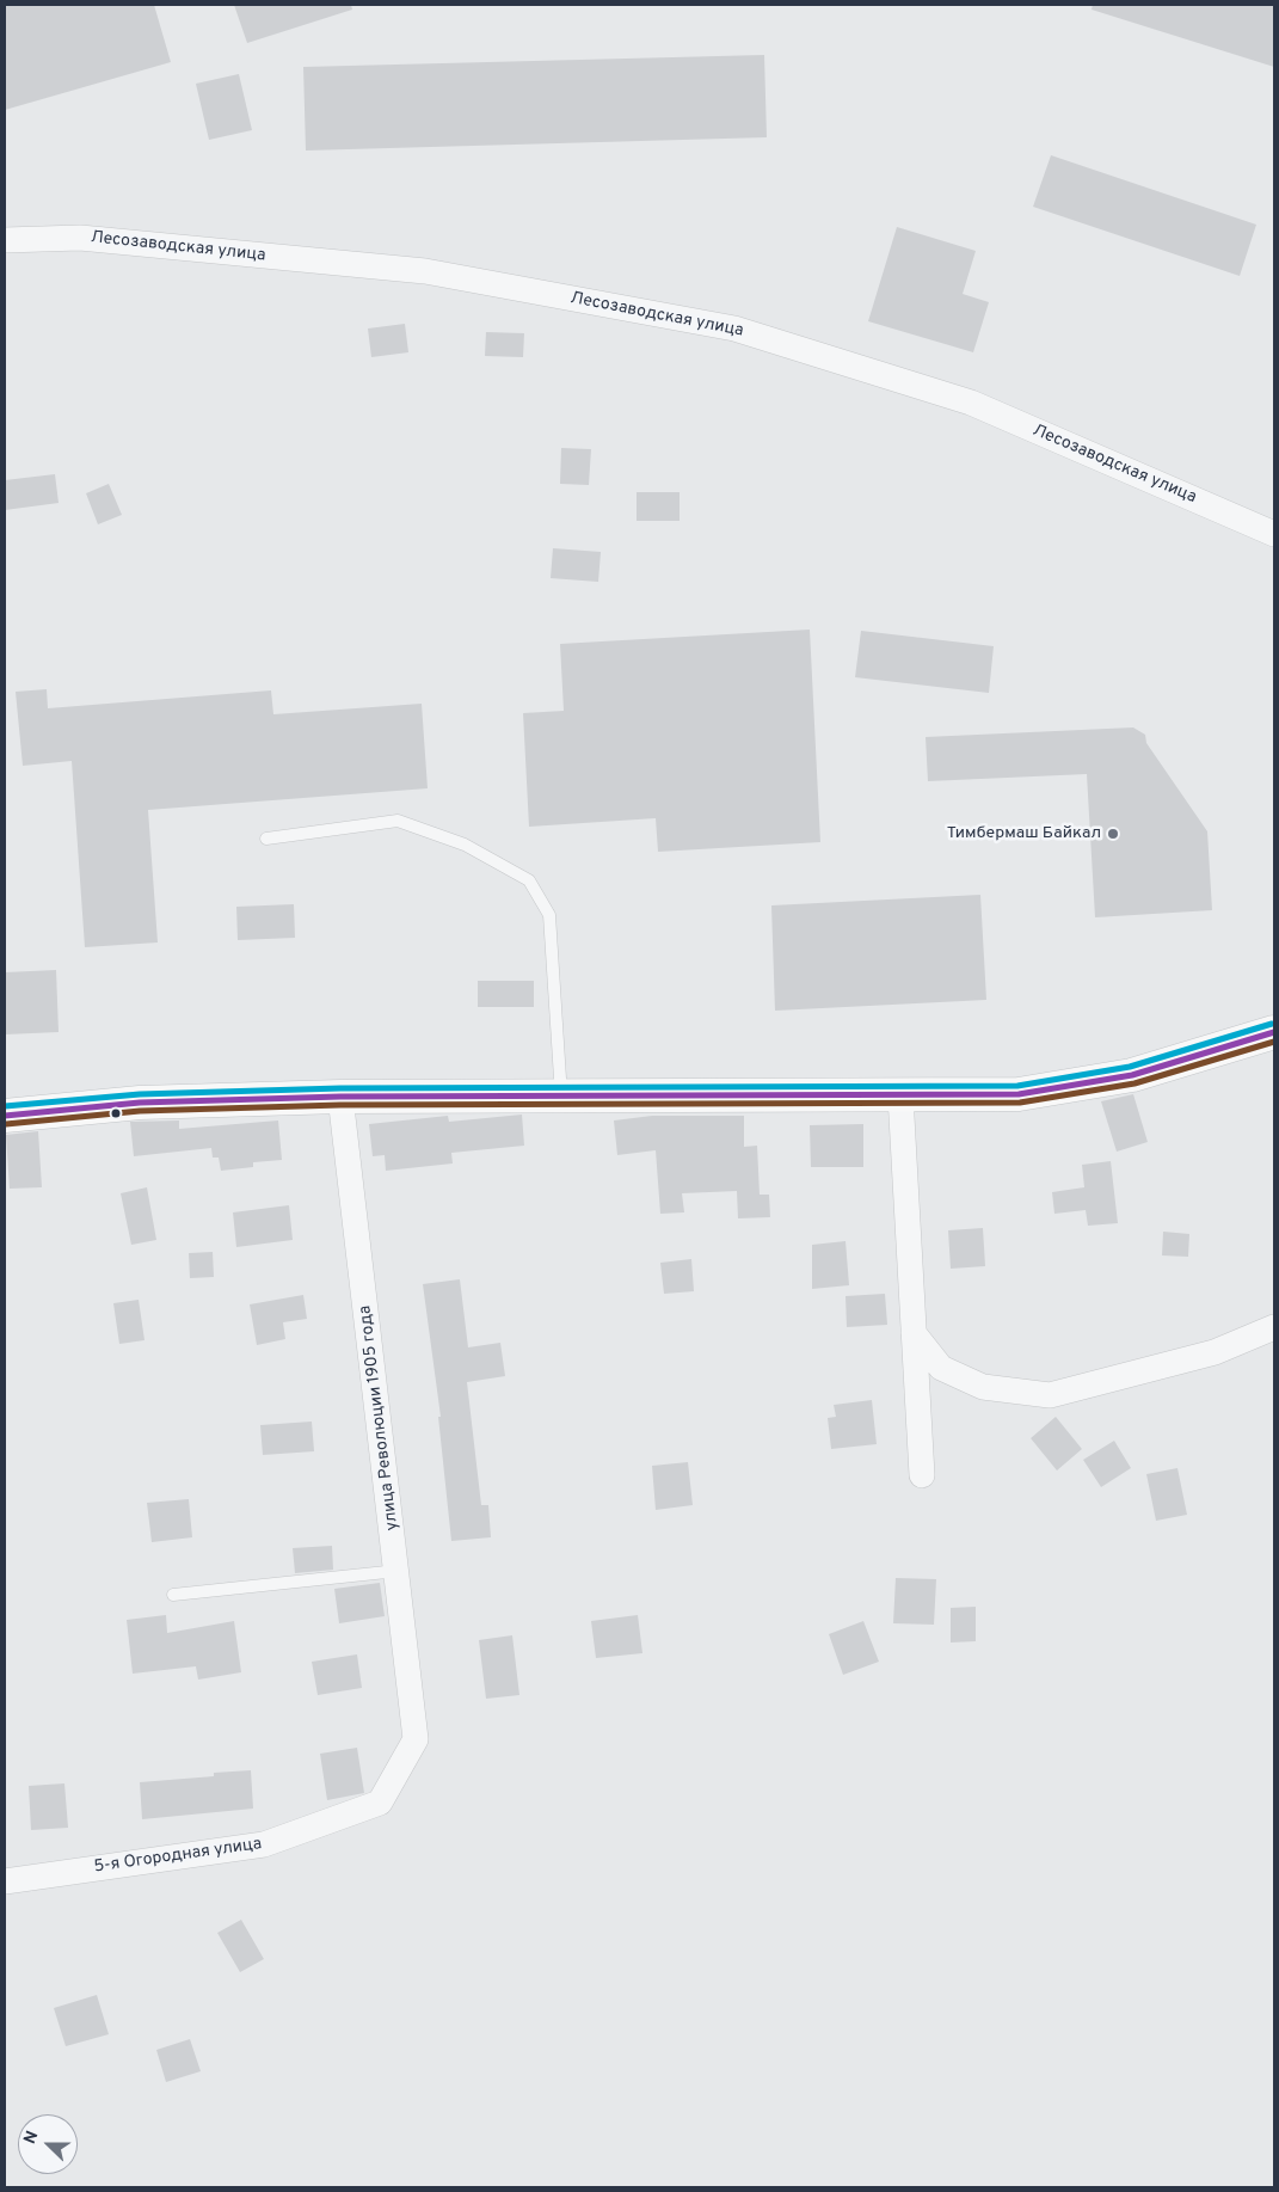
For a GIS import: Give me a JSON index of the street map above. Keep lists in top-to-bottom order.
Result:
{
  "streets": {
    "street": ["Лесозаводская улица", "улица Революции 1905 года", "5-я Огородная улица"]
  },
  "crossings": [
    ["улица Революции 1905 года", "5-я Огородная улица"]
  ],
  "places": ["Тимбермаш Байкал"],
  "north": "left"
}
